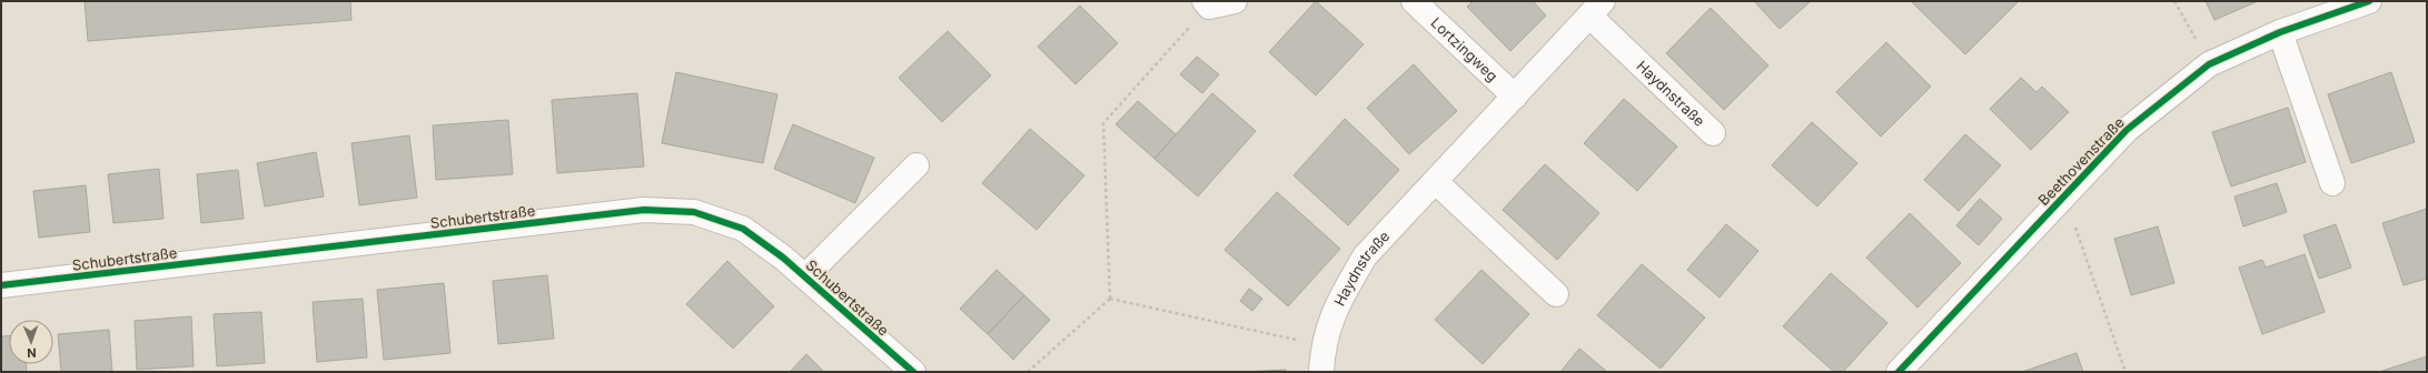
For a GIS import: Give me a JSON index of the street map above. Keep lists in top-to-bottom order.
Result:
{
  "streets": {
    "street": [
      "Lortzingweg",
      "Haydnstraße",
      "Beethovenstraße",
      "Schubertstraße"
    ]
  },
  "crossings": [
    ["Lortzingweg", "Haydnstraße"]
  ],
  "north": "bottom"
}
